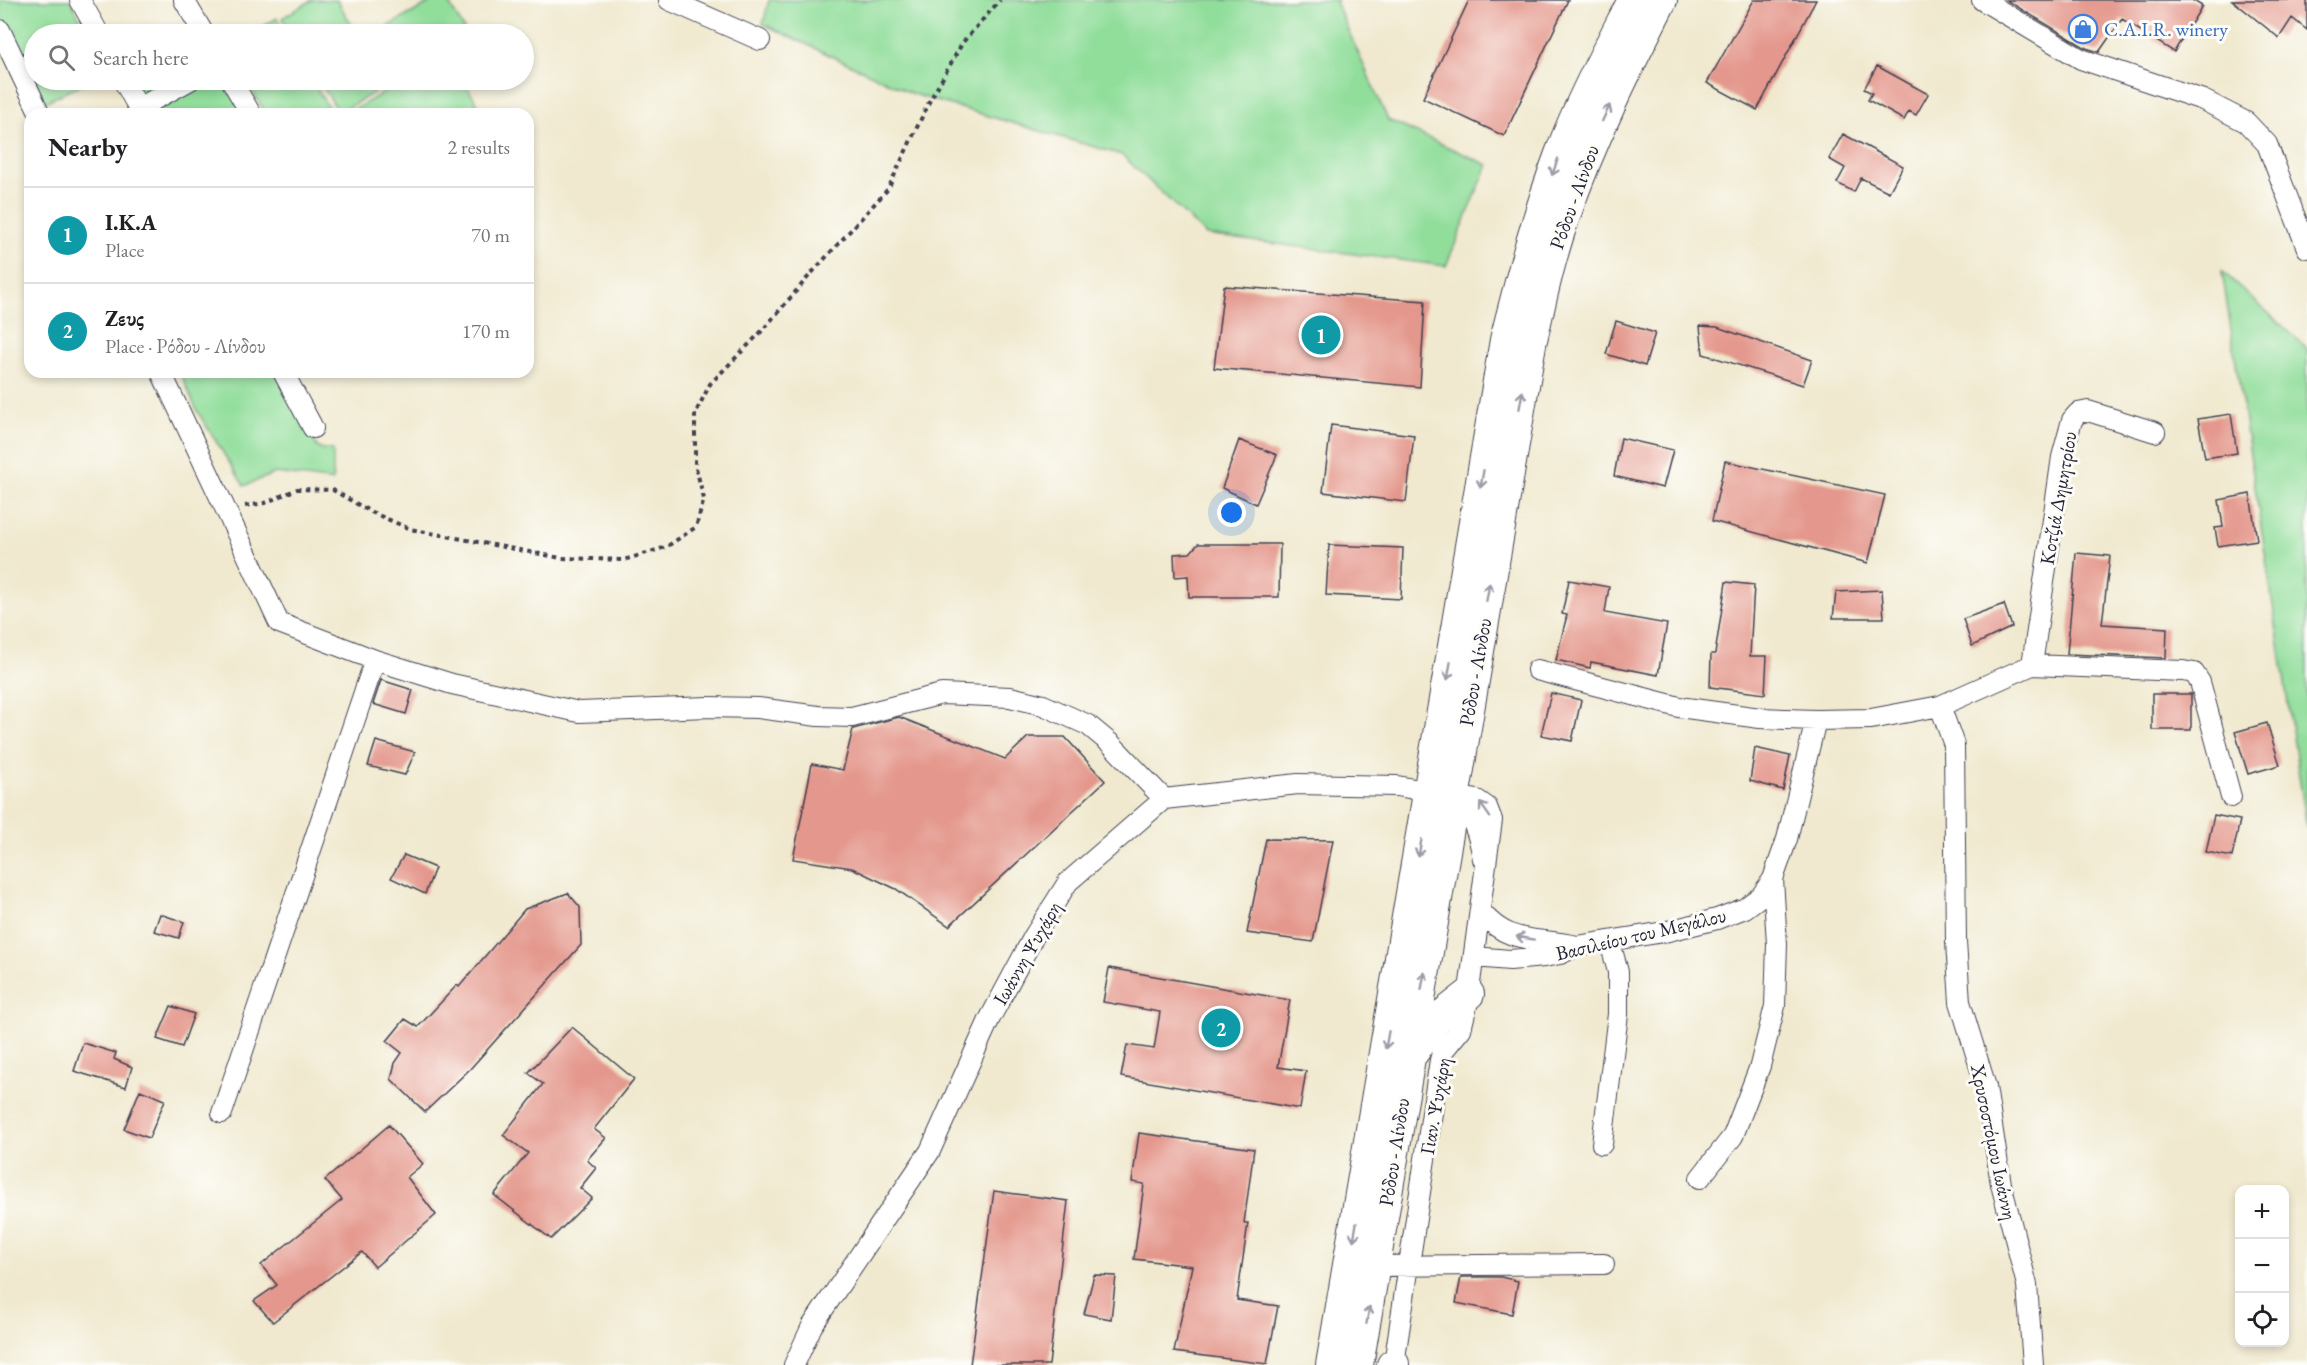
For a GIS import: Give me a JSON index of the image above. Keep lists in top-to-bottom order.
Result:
{
  "streets": {
    "main road": ["Ρόδου - Λίνδου"],
    "street": [
      "Κοτζιά Δημητρίου",
      "Βασιλείου του Μεγάλου",
      "Ιωάννη Ψυχάρη",
      "Γιαν. Ψυχάρη",
      "Χρυσοστόμου Ιωάννη"
    ]
  },
  "crossings": [
    ["Ρόδου - Λίνδου", "Γιαν. Ψυχάρη"],
    ["Βασιλείου του Μεγάλου", "Γιαν. Ψυχάρη"]
  ],
  "places": {
    "shop": ["C.A.I.R. winery"]
  },
  "page": {
    "search": "Search here",
    "heading": ["Nearby", "2 results"],
    "list": [
      {
        "mark": "1",
        "name": "Ι.Κ.Α",
        "note": "Place",
        "value": "70 m"
      },
      {
        "mark": "2",
        "name": "Ζευς",
        "note": "Place · Ρόδου - Λίνδου",
        "value": "170 m"
      }
    ],
    "pins": ["1", "2"],
    "map_buttons": ["+", "−"]
  }
}
